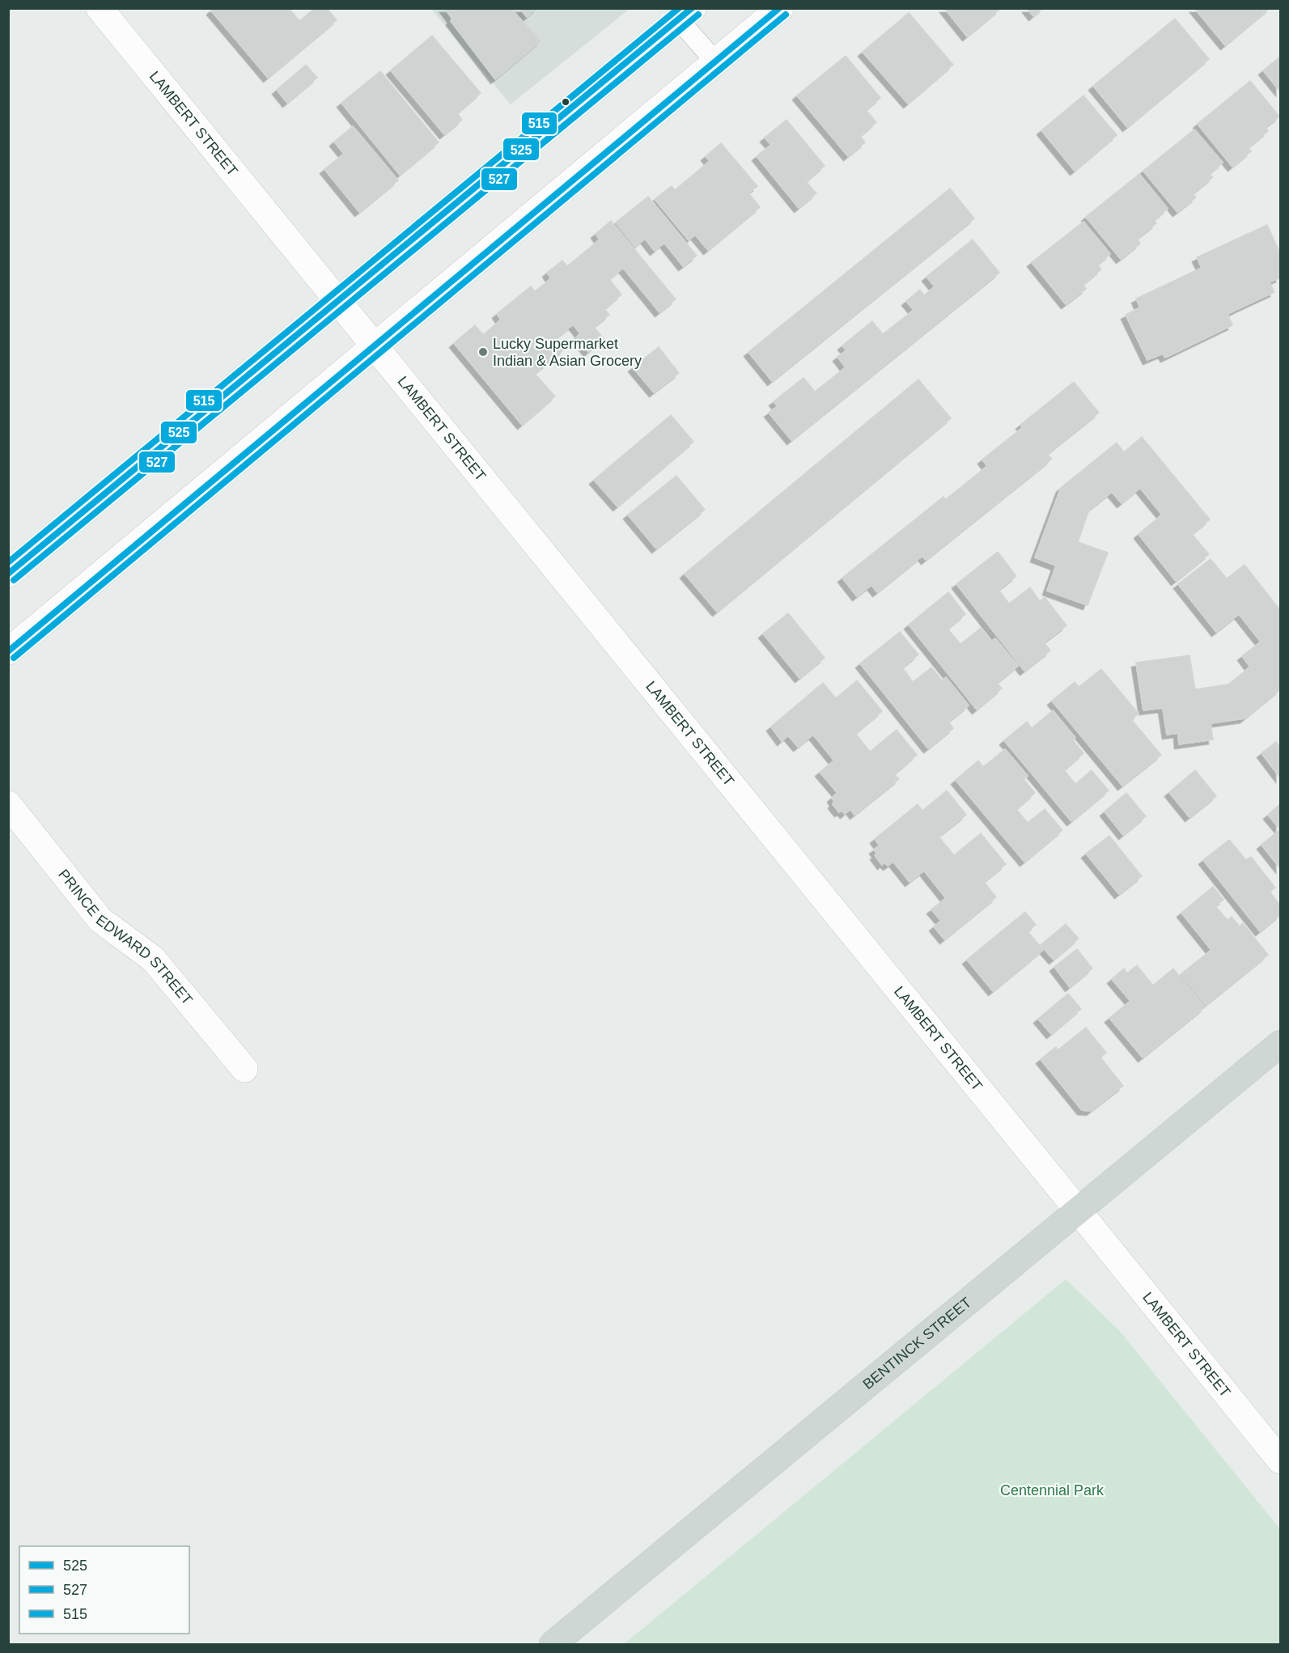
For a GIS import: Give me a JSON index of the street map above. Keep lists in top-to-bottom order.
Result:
{
  "streets": {
    "main road": ["BENTINCK STREET"],
    "street": ["LAMBERT STREET", "PRINCE EDWARD STREET"]
  },
  "crossings": [
    ["LAMBERT STREET", "BENTINCK STREET"]
  ],
  "parks": ["Centennial Park"],
  "places": ["Lucky Supermarket Indian & Asian Grocery"],
  "lines": ["transit line 525", "transit line 515", "transit line 527"],
  "legend": ["525", "527", "515"]
}
